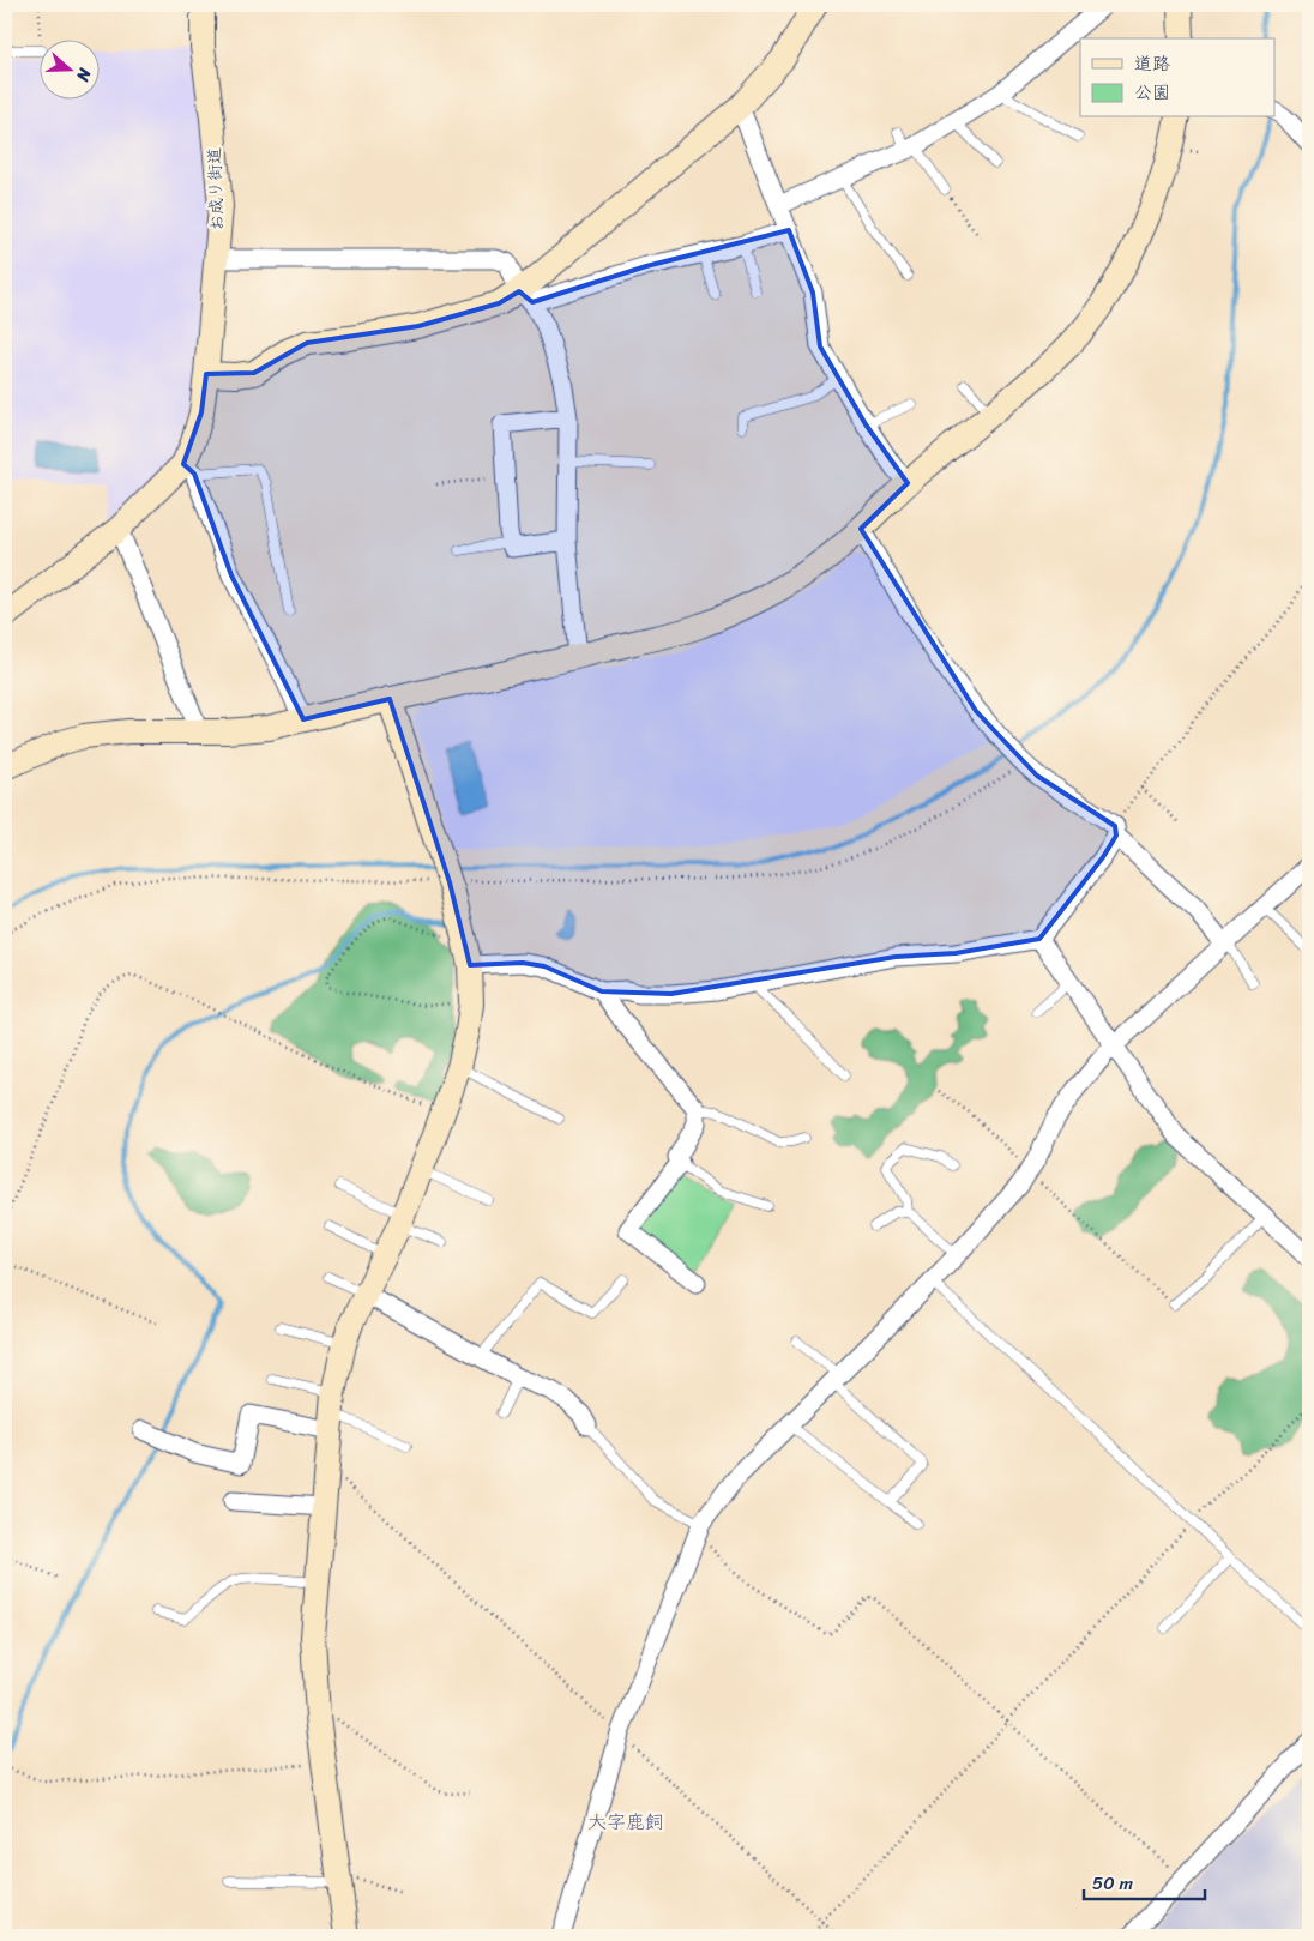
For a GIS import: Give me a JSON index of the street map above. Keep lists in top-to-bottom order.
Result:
{
  "streets": {
    "street": ["お成り街道"]
  },
  "districts": ["大字鹿飼"],
  "legend": ["道路", "公園"],
  "scale_bar": "50 m",
  "north": "right"
}
